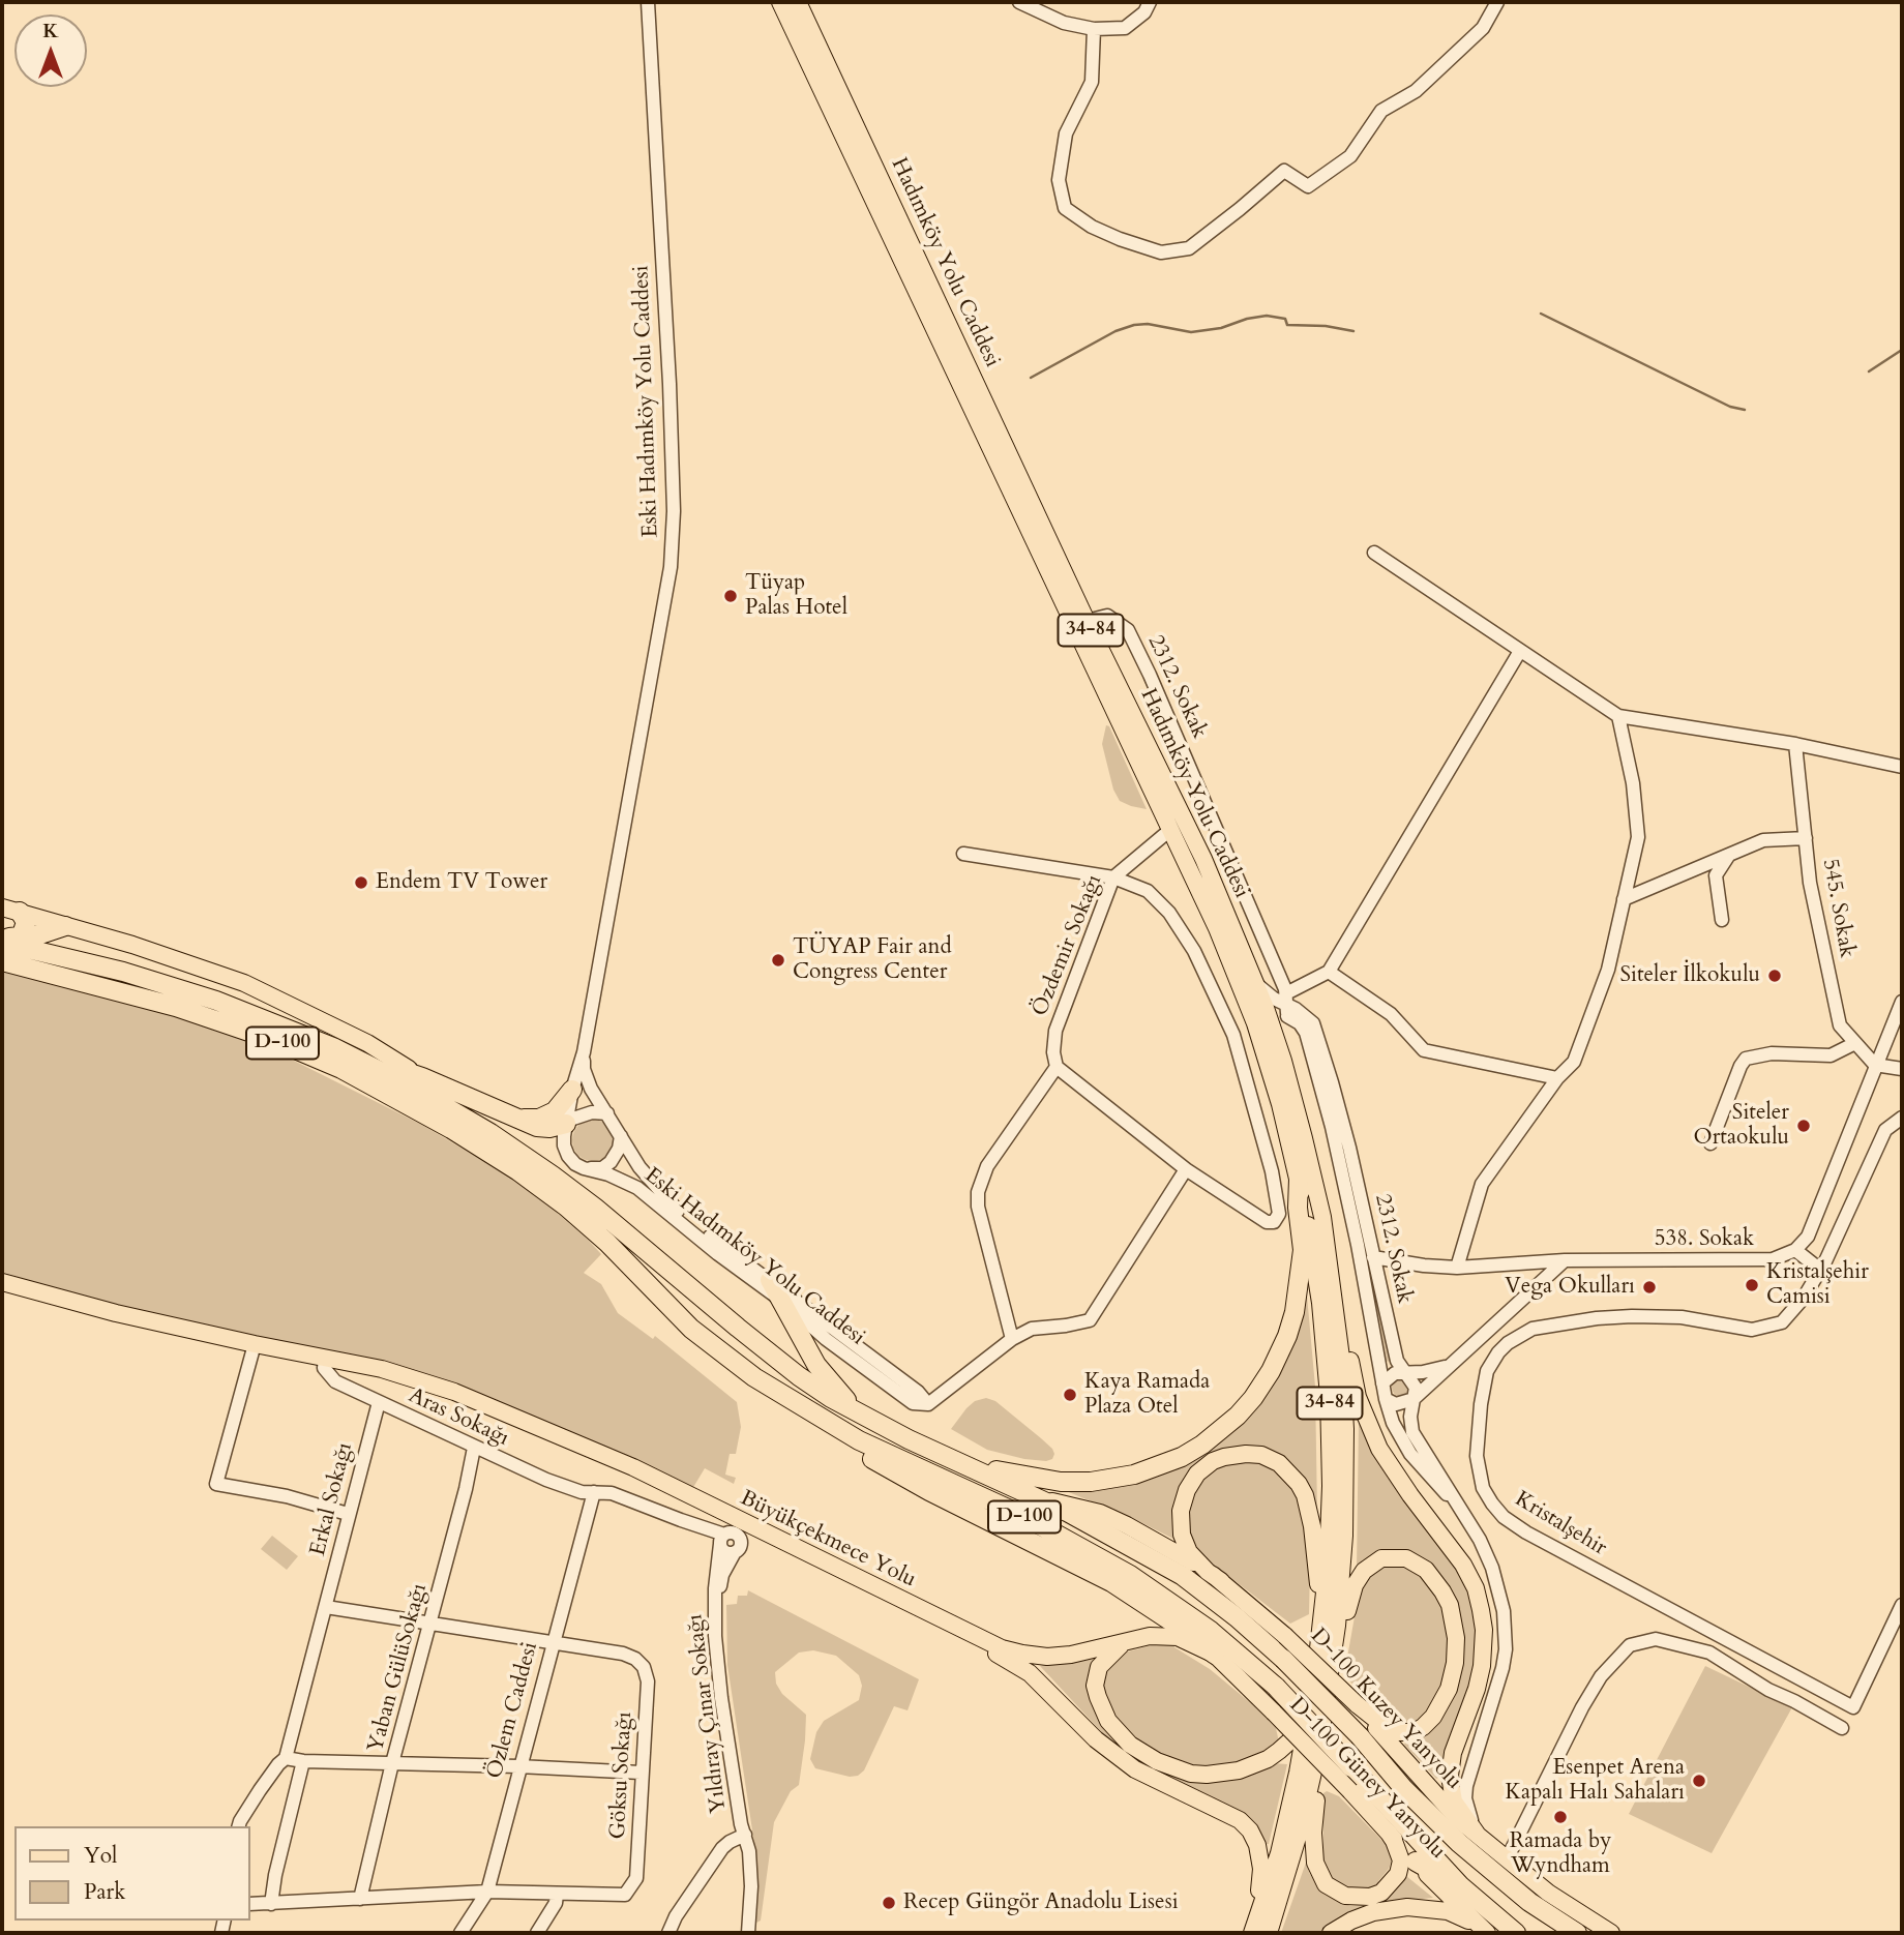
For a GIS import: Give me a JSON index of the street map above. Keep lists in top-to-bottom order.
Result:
{
  "streets": {
    "highway": ["D-100"],
    "main road": [
      "Hadımköy Yolu Caddesi",
      "34-84",
      "Büyükçekmece Yolu",
      "D-100 Kuzey Yanyolu",
      "D-100 Güney Yanyolu"
    ],
    "street": [
      "Eski Hadımköy Yolu Caddesi",
      "2312. Sokak",
      "545. Sokak",
      "Özdemir Sokağı",
      "538. Sokak",
      "Aras Sokağı",
      "Erkal Sokağı",
      "Kristalşehir",
      "Yaban GülüSokağı",
      "Özlem Caddesi",
      "Yıldıray Çınar Sokağı",
      "Göksu Sokağı"
    ]
  },
  "crossings": [
    ["Hadımköy Yolu Caddesi", "34-84"],
    ["Hadımköy Yolu Caddesi", "2312. Sokak"],
    ["Hadımköy Yolu Caddesi", "Özdemir Sokağı"],
    ["2312. Sokak", "538. Sokak"],
    ["2312. Sokak", "D-100 Kuzey Yanyolu"],
    ["D-100", "D-100 Kuzey Yanyolu"],
    ["Aras Sokağı", "Erkal Sokağı"],
    ["Aras Sokağı", "Büyükçekmece Yolu"],
    ["Aras Sokağı", "Yaban GülüSokağı"],
    ["Aras Sokağı", "Özlem Caddesi"],
    ["Aras Sokağı", "Yıldıray Çınar Sokağı"],
    ["Büyükçekmece Yolu", "Yıldıray Çınar Sokağı"],
    ["Büyükçekmece Yolu", "D-100 Güney Yanyolu"],
    ["Özlem Caddesi", "Göksu Sokağı"]
  ],
  "places": [
    "Tüyap Palas Hotel",
    "Endem TV Tower",
    "TÜYAP Fair and Congress Center",
    "Siteler İlkokulu",
    "Siteler Ortaokulu",
    "Kristalşehir Camisi",
    "Vega Okulları",
    "Kaya Ramada Plaza Otel",
    "Esenpet Arena Kapalı Halı Sahaları",
    "Ramada by Wyndham",
    "Recep Güngör Anadolu Lisesi"
  ],
  "legend": ["Yol", "Park"],
  "north": "top"
}
